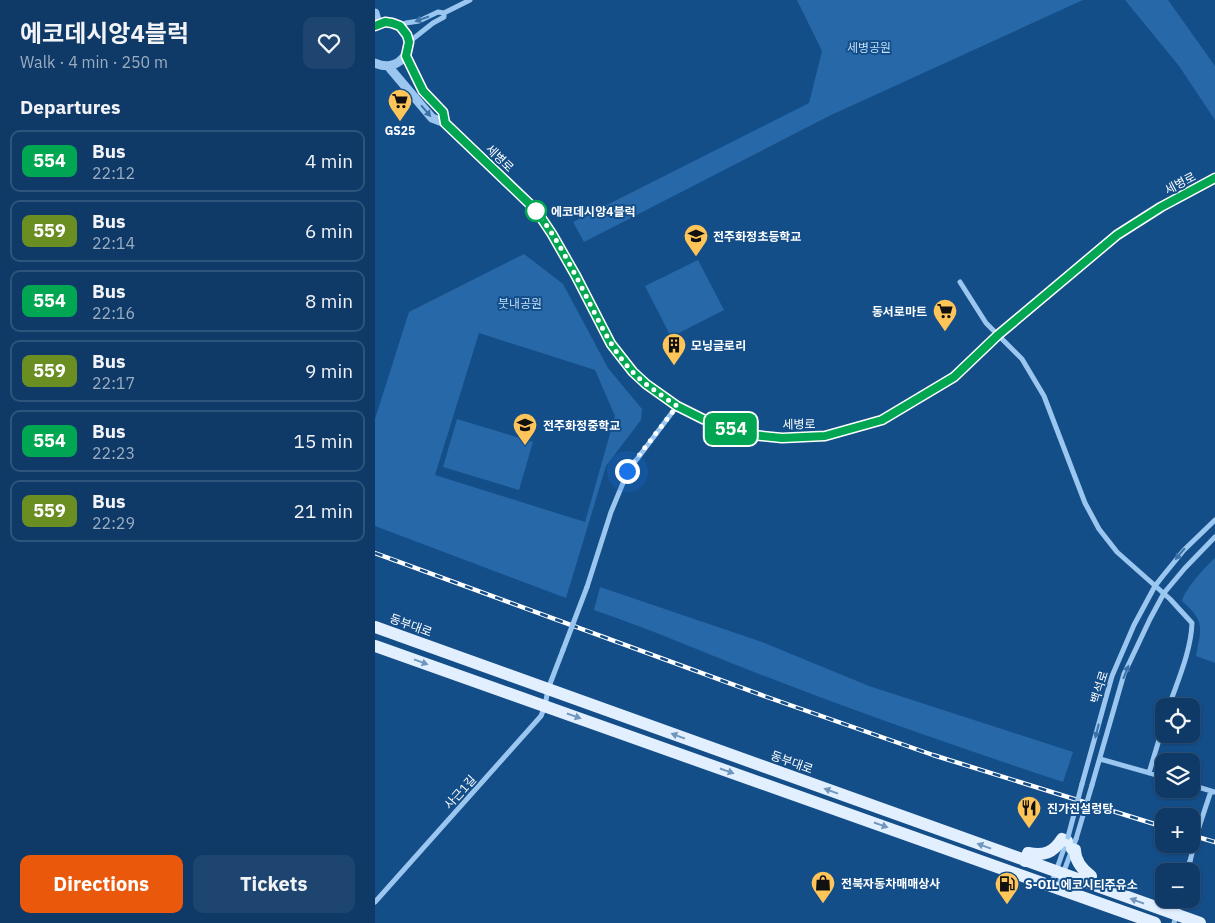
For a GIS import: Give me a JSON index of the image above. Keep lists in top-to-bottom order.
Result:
{
  "streets": {
    "main road": ["동부대로"],
    "street": ["세병로", "백석로", "사근1길"]
  },
  "crossings": [
    ["세병로", "사근1길"],
    ["동부대로", "백석로"],
    ["동부대로", "사근1길"]
  ],
  "parks": ["세병공원", "붓내공원"],
  "places": {
    "supermarket": ["GS25", "동서로마트"],
    "other": ["에코데시앙4블럭"],
    "school or university": ["전주화정초등학교", "전주화정중학교"],
    "building": ["모닝글로리"],
    "restaurant": ["진가진설렁탕"],
    "shop": ["전북자동차매매상사"],
    "fuel station": ["S-OIL 에코시티주유소"]
  },
  "lines": ["bus line 554"],
  "page": {
    "heading": [
      ["에코데시앙4블럭", "Walk · 4 min · 250 m"],
      "Departures"
    ],
    "on_map": "554",
    "list": [
      {
        "mark": "554",
        "name": "Bus",
        "note": "22:12",
        "value": "4 min"
      },
      {
        "mark": "559",
        "name": "Bus",
        "note": "22:14",
        "value": "6 min"
      },
      {
        "mark": "554",
        "name": "Bus",
        "note": "22:16",
        "value": "8 min"
      },
      {
        "mark": "559",
        "name": "Bus",
        "note": "22:17",
        "value": "9 min"
      },
      {
        "mark": "554",
        "name": "Bus",
        "note": "22:23",
        "value": "15 min"
      },
      {
        "mark": "559",
        "name": "Bus",
        "note": "22:29",
        "value": "21 min"
      }
    ],
    "map_buttons": ["+", "−"],
    "buttons": ["Directions", "Tickets"]
  }
}
